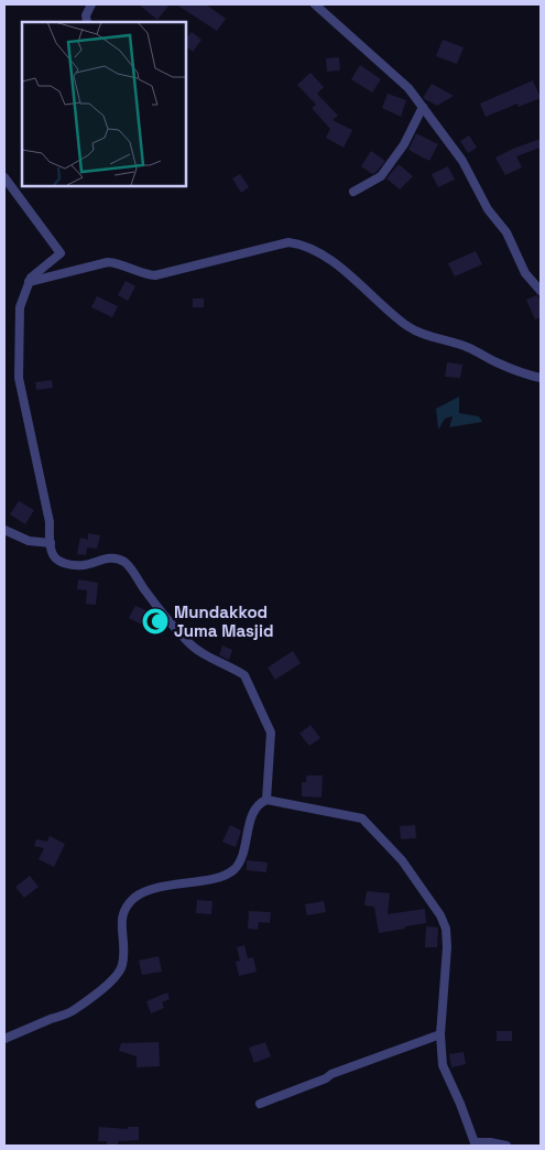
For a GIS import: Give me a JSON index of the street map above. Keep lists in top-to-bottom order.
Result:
{
  "places": {
    "mosque": ["Mundakkod Juma Masjid"]
  }
}
